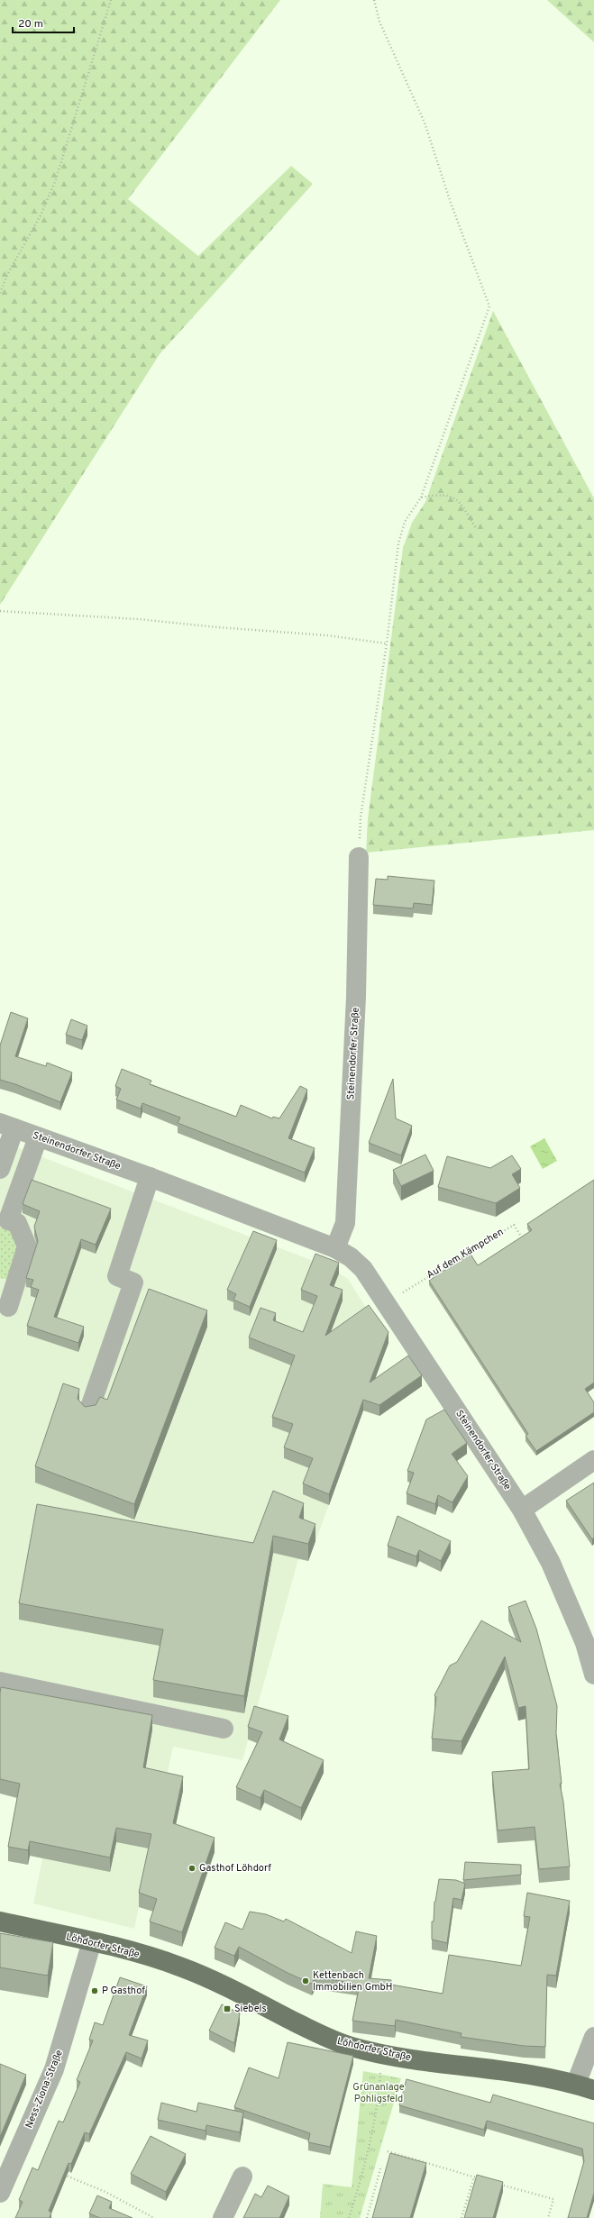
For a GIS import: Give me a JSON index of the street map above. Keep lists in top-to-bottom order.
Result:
{
  "streets": {
    "main road": ["Löhdorfer Straße"],
    "street": ["Steinendorfer Straße", "Ness-Ziona-Straße"],
    "path": ["Auf dem Kämpchen"]
  },
  "crossings": [
    ["Steinendorfer Straße", "Auf dem Kämpchen"],
    ["Löhdorfer Straße", "Ness-Ziona-Straße"]
  ],
  "parks": ["Grünanlage Pohligsfeld"],
  "places": {
    "other": ["Gasthof Löhdorf", "Kettenbach Immobilien GmbH", "P Gasthof"],
    "transit": ["Siebels"]
  },
  "scale_bar": "20 m"
}
